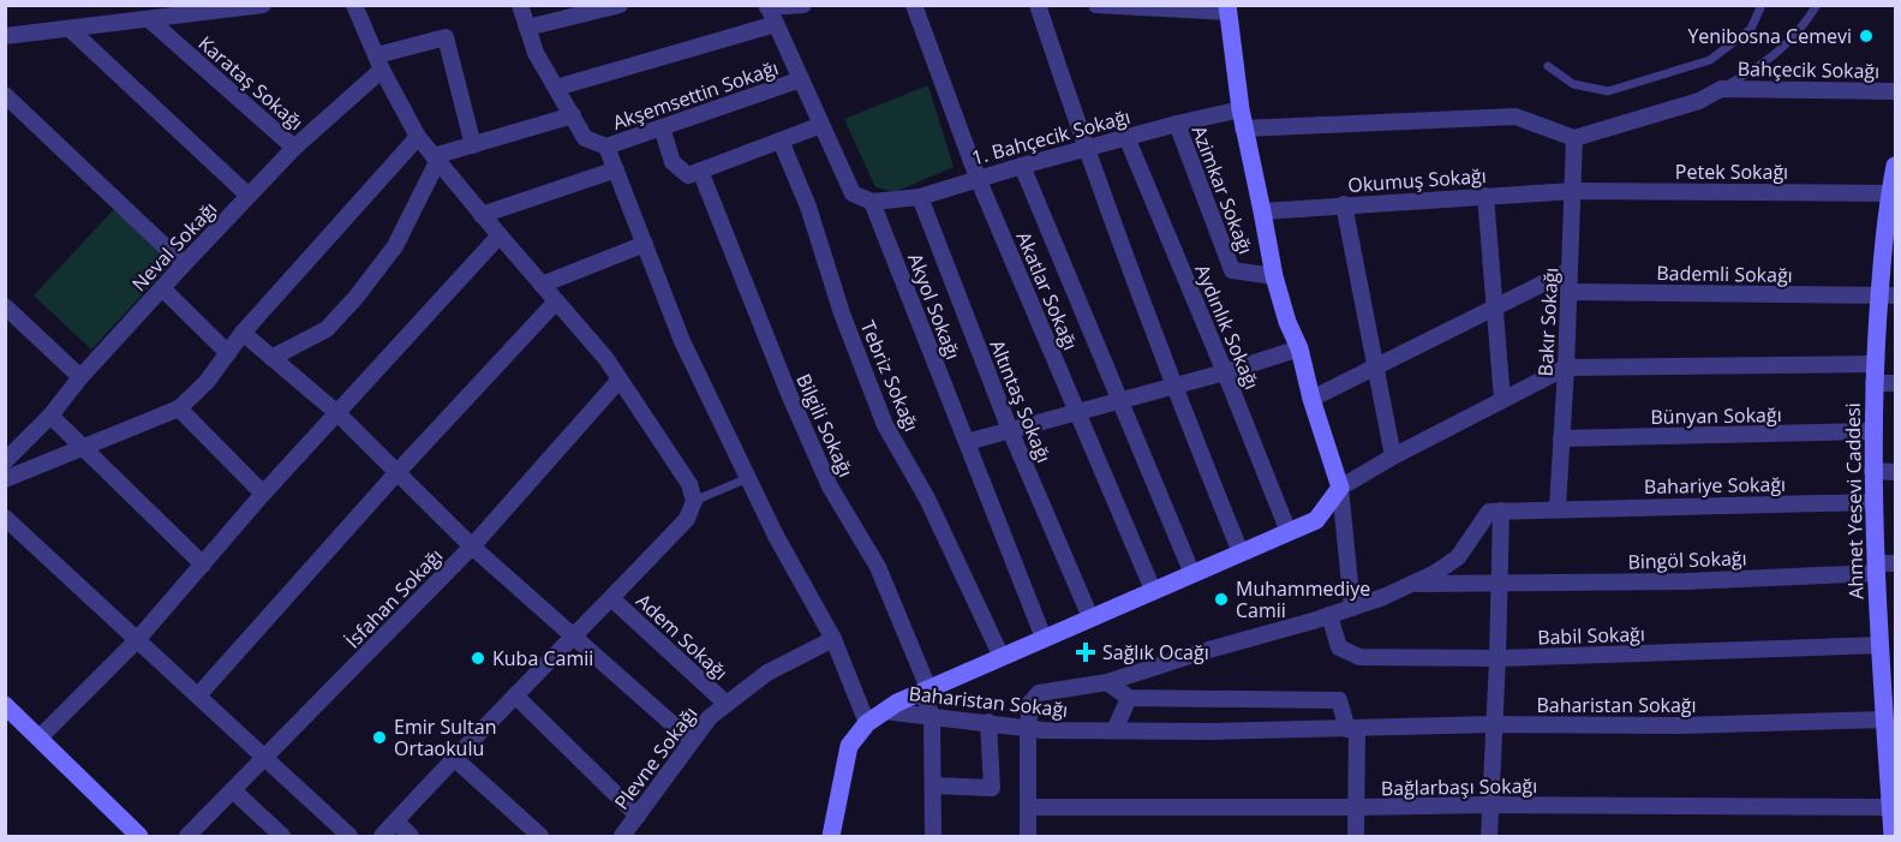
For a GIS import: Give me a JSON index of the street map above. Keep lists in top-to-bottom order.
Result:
{
  "streets": {
    "street": [
      "Bahçecik Sokağı",
      "Karataş Sokağı",
      "Akşemsettin Sokağı",
      "1. Bahçecik Sokağı",
      "Petek Sokağı",
      "Okumuş Sokağı",
      "Azimkar Sokağı",
      "Neval Sokağı",
      "Bademli Sokağı",
      "Akatlar Sokağı",
      "Akyol Sokağı",
      "Bakır Sokağı",
      "Aydınlık Sokağı",
      "Tebriz Sokağı",
      "Altıntaş Sokağı",
      "Bünyan Sokağı",
      "Bilgili Sokağı",
      "Bahariye Sokağı",
      "Ahmet Yesevi Caddesi",
      "Bingöl Sokağı",
      "İsfahan Sokağı",
      "Babil Sokağı",
      "Adem Sokağı",
      "Baharistan Sokağı",
      "Plevne Sokağı",
      "Bağlarbaşı Sokağı"
    ]
  },
  "crossings": [
    ["Karataş Sokağı", "Neval Sokağı"],
    ["Akşemsettin Sokağı", "Akyol Sokağı"],
    ["1. Bahçecik Sokağı", "Azimkar Sokağı"],
    ["1. Bahçecik Sokağı", "Akatlar Sokağı"],
    ["1. Bahçecik Sokağı", "Akyol Sokağı"],
    ["1. Bahçecik Sokağı", "Aydınlık Sokağı"],
    ["1. Bahçecik Sokağı", "Altıntaş Sokağı"],
    ["Petek Sokağı", "Okumuş Sokağı"],
    ["Petek Sokağı", "Bakır Sokağı"],
    ["Petek Sokağı", "Ahmet Yesevi Caddesi"],
    ["Okumuş Sokağı", "Bakır Sokağı"],
    ["Bademli Sokağı", "Bakır Sokağı"],
    ["Bademli Sokağı", "Ahmet Yesevi Caddesi"],
    ["Bakır Sokağı", "Bünyan Sokağı"],
    ["Bakır Sokağı", "Bahariye Sokağı"],
    ["Bünyan Sokağı", "Ahmet Yesevi Caddesi"],
    ["Bilgili Sokağı", "Baharistan Sokağı"],
    ["Bahariye Sokağı", "Ahmet Yesevi Caddesi"],
    ["Ahmet Yesevi Caddesi", "Bingöl Sokağı"],
    ["Ahmet Yesevi Caddesi", "Babil Sokağı"],
    ["Ahmet Yesevi Caddesi", "Baharistan Sokağı"],
    ["Ahmet Yesevi Caddesi", "Bağlarbaşı Sokağı"],
    ["Adem Sokağı", "Plevne Sokağı"]
  ],
  "places": {
    "other": [
      "Yenibosna Cemevi",
      "Muhammediye Camii",
      "Kuba Camii",
      "Emir Sultan Ortaokulu"
    ],
    "health": ["Sağlık Ocağı"]
  }
}
